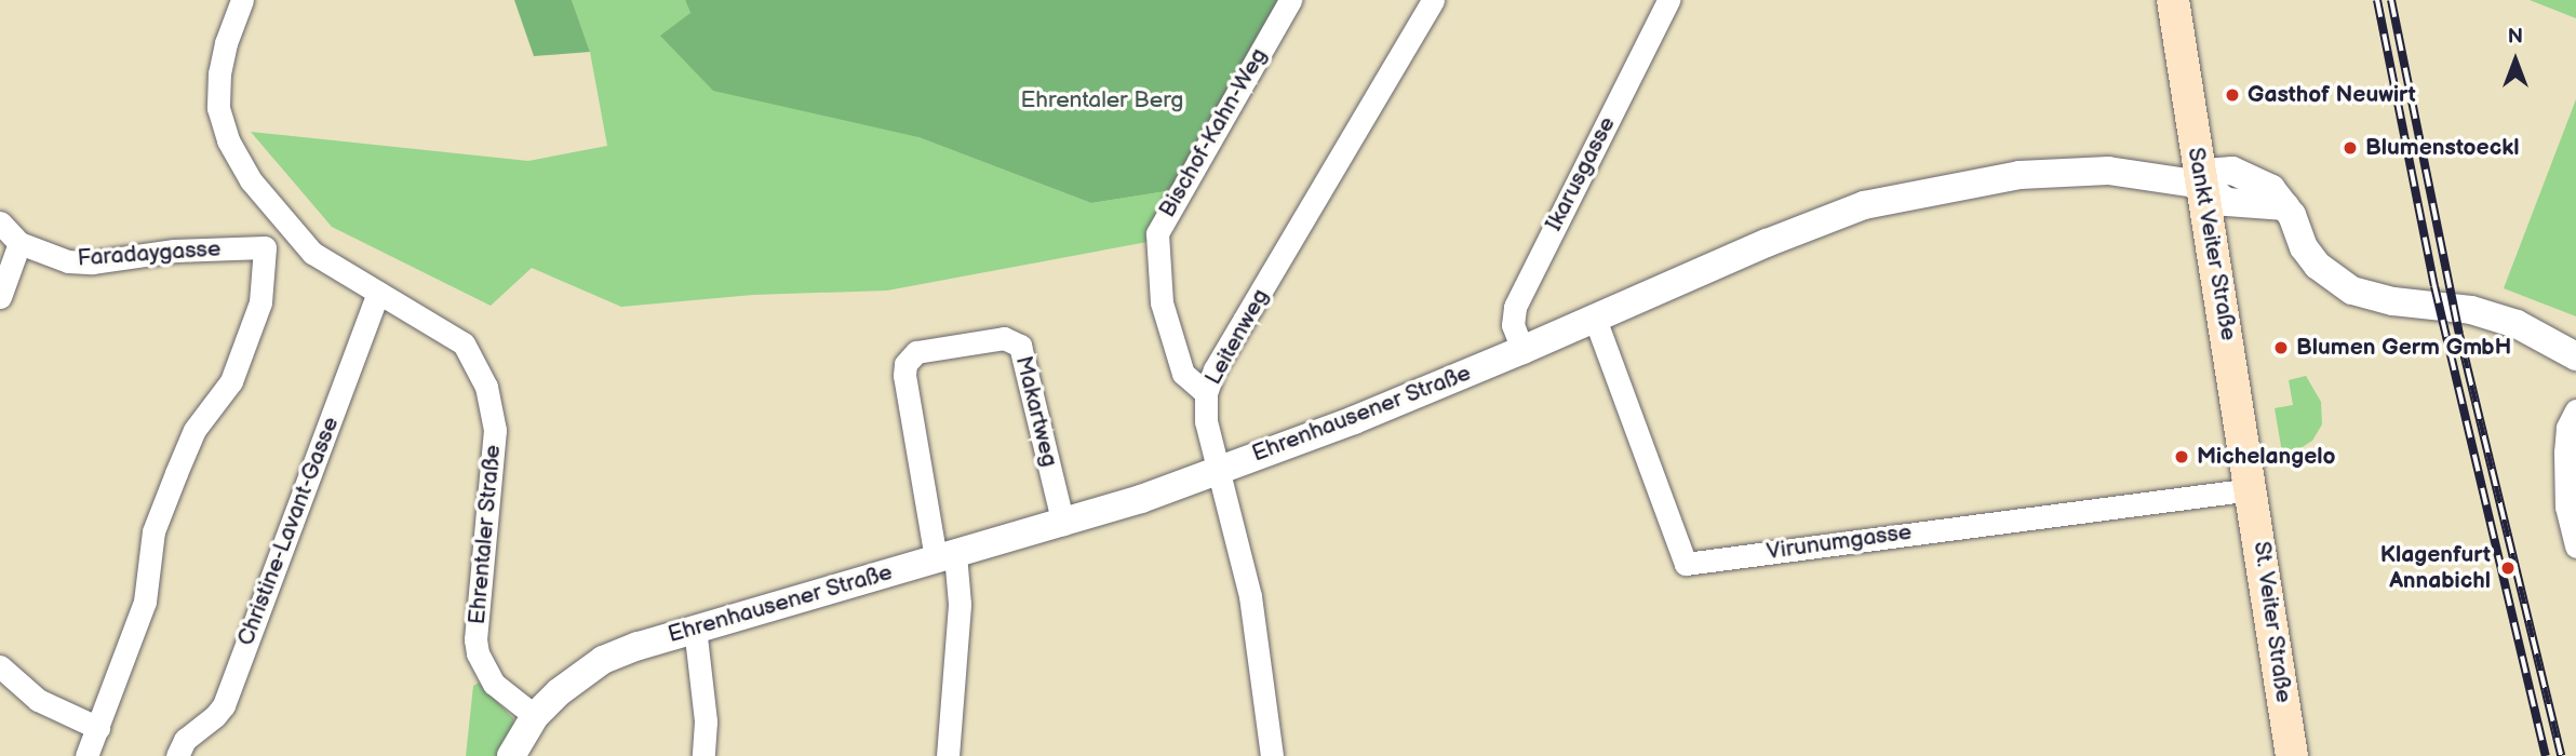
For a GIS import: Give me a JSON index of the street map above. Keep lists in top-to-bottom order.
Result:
{
  "streets": {
    "main road": ["Sankt Veiter Straße", "St. Veiter Straße"],
    "street": [
      "Bischof-Kahn-Weg",
      "Ikarusgasse",
      "Faradaygasse",
      "Leitenweg",
      "Makartweg",
      "Ehrenhausener Straße",
      "Christine-Lavant-Gasse",
      "Ehrentaler Straße",
      "Virunumgasse"
    ]
  },
  "crossings": [
    ["Bischof-Kahn-Weg", "Leitenweg"],
    ["Ikarusgasse", "Ehrenhausener Straße"],
    ["Sankt Veiter Straße", "Ehrenhausener Straße"],
    ["Sankt Veiter Straße", "Virunumgasse"],
    ["Sankt Veiter Straße", "St. Veiter Straße"],
    ["Leitenweg", "Ehrenhausener Straße"],
    ["Makartweg", "Ehrenhausener Straße"],
    ["Ehrenhausener Straße", "Ehrentaler Straße"],
    ["Ehrenhausener Straße", "Virunumgasse"],
    ["Christine-Lavant-Gasse", "Ehrentaler Straße"],
    ["Virunumgasse", "St. Veiter Straße"]
  ],
  "parks": ["Ehrentaler Berg"],
  "places": [
    "Gasthof Neuwirt",
    "Blumenstoeckl",
    "Blumen Germ GmbH",
    "Michelangelo",
    "Klagenfurt Annabichl"
  ],
  "north": "top"
}
